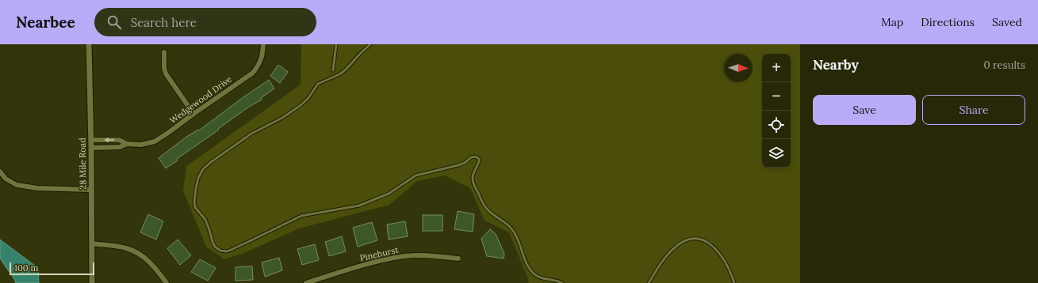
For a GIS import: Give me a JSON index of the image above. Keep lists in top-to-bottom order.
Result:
{
  "streets": {
    "street": ["Wedgewood Drive", "28 Mile Road", "Pinehurst"]
  },
  "crossings": [
    ["Wedgewood Drive", "28 Mile Road"]
  ],
  "scale_bar": "100 m",
  "north": "right",
  "page": {
    "header": "Nearbee",
    "search": "Search here",
    "nav": ["Map", "Directions", "Saved"],
    "heading": ["Nearby", "0 results"],
    "map_buttons": ["+", "−"],
    "buttons": ["Save", "Share"],
    "scale": "100 m"
  }
}
